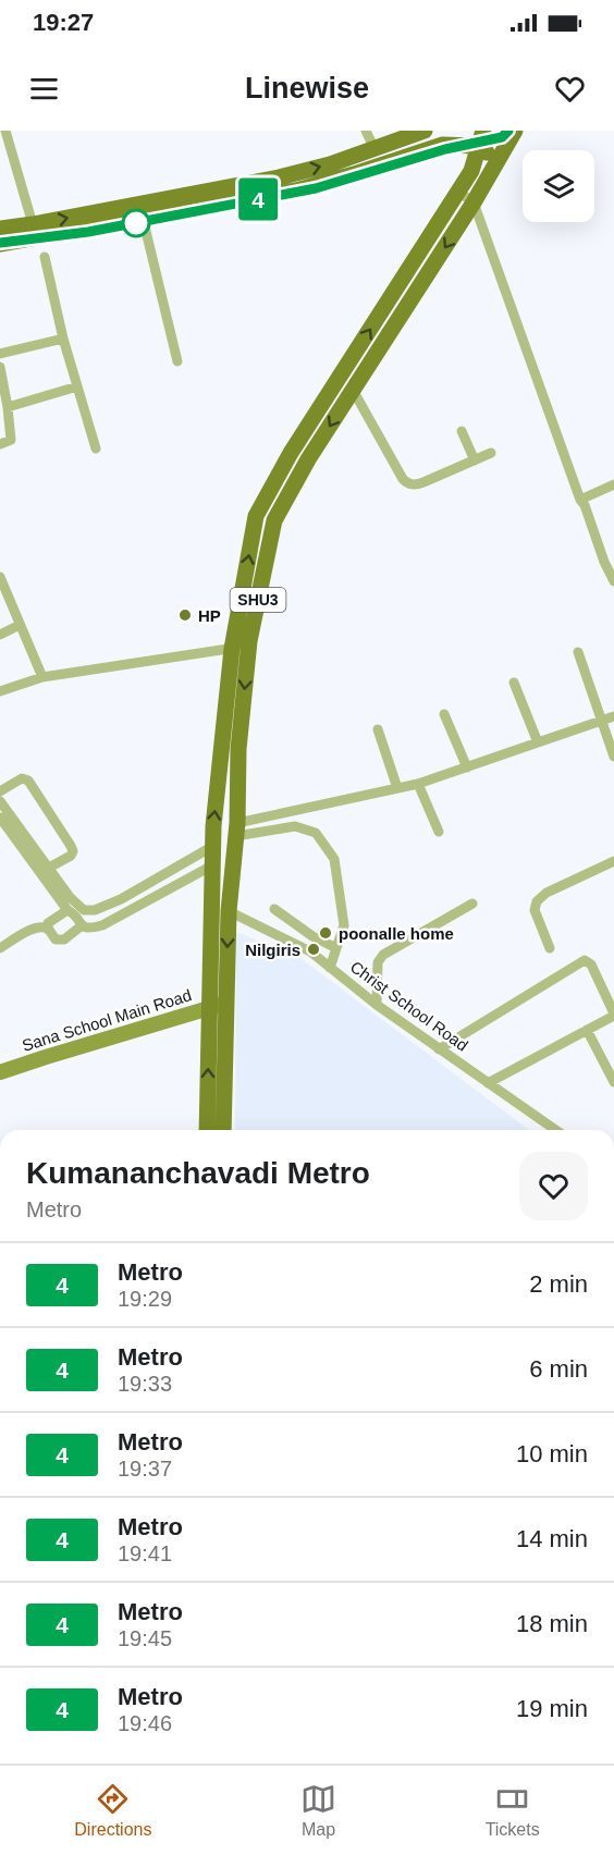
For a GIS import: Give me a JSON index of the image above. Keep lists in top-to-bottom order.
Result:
{
  "streets": {
    "main road": ["SHU3"],
    "street": ["Christ School Road", "Sana School Main Road"]
  },
  "crossings": [
    ["SHU3", "Christ School Road"],
    ["SHU3", "Sana School Main Road"]
  ],
  "places": ["HP", "poonalle home", "Nilgiris"],
  "lines": ["metro line 4"],
  "page": {
    "status": "19:27",
    "header": "Linewise",
    "on_map": "4",
    "heading": ["Kumananchavadi Metro", "Metro"],
    "list": [
      {
        "mark": "4",
        "name": "Metro",
        "note": "19:29",
        "value": "2 min"
      },
      {
        "mark": "4",
        "name": "Metro",
        "note": "19:33",
        "value": "6 min"
      },
      {
        "mark": "4",
        "name": "Metro",
        "note": "19:37",
        "value": "10 min"
      },
      {
        "mark": "4",
        "name": "Metro",
        "note": "19:41",
        "value": "14 min"
      },
      {
        "mark": "4",
        "name": "Metro",
        "note": "19:45",
        "value": "18 min"
      },
      {
        "mark": "4",
        "name": "Metro",
        "note": "19:46",
        "value": "19 min"
      }
    ],
    "tabs": ["Directions", "Map", "Tickets"]
  }
}
